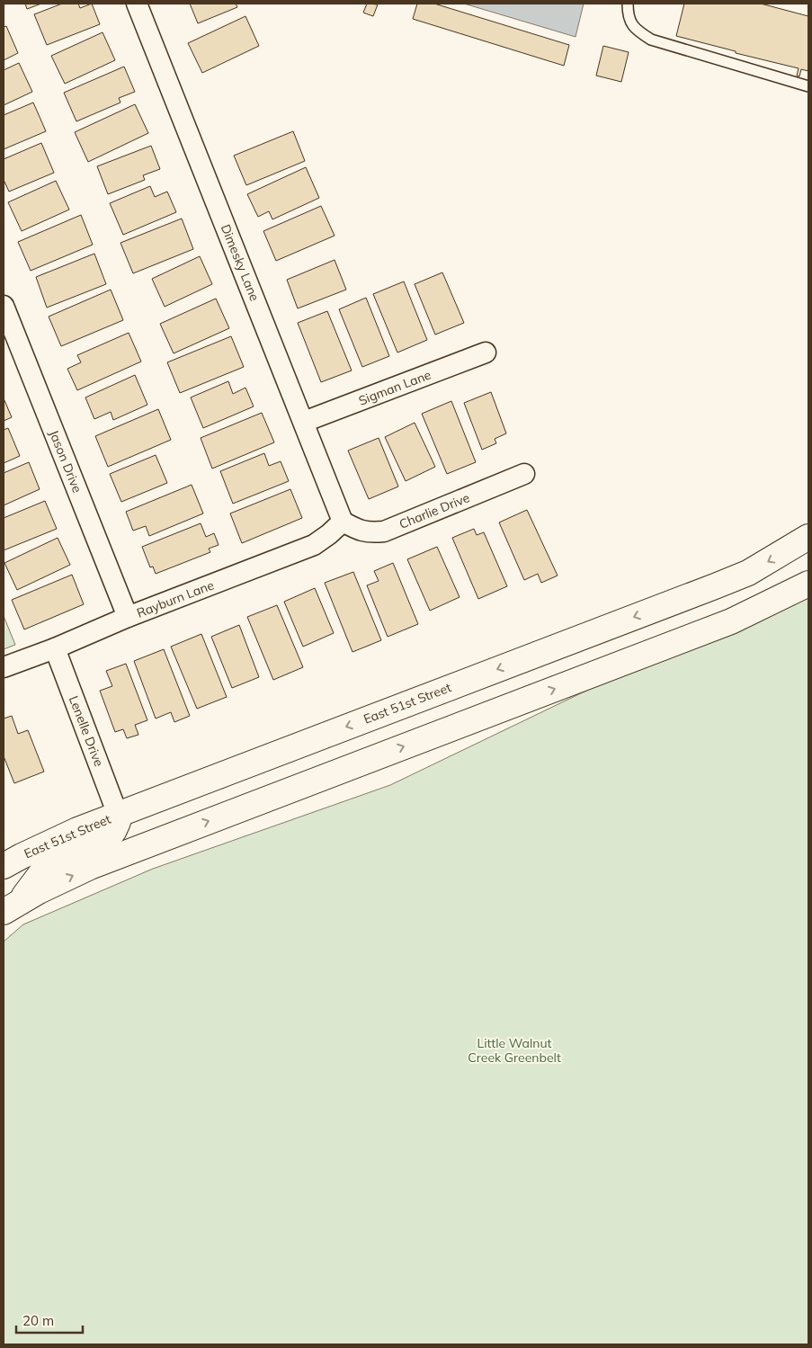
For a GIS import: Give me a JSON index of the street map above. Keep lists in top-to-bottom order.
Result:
{
  "streets": {
    "street": [
      "Dimesky Lane",
      "Sigman Lane",
      "Jason Drive",
      "Charlie Drive",
      "Rayburn Lane",
      "East 51st Street",
      "Lenelle Drive"
    ]
  },
  "crossings": [
    ["Dimesky Lane", "Sigman Lane"],
    ["Dimesky Lane", "Charlie Drive"],
    ["Dimesky Lane", "Rayburn Lane"],
    ["Jason Drive", "Rayburn Lane"],
    ["Charlie Drive", "Rayburn Lane"],
    ["Rayburn Lane", "Lenelle Drive"],
    ["East 51st Street", "Lenelle Drive"]
  ],
  "parks": ["Little Walnut Creek Greenbelt"],
  "scale_bar": "20 m"
}
